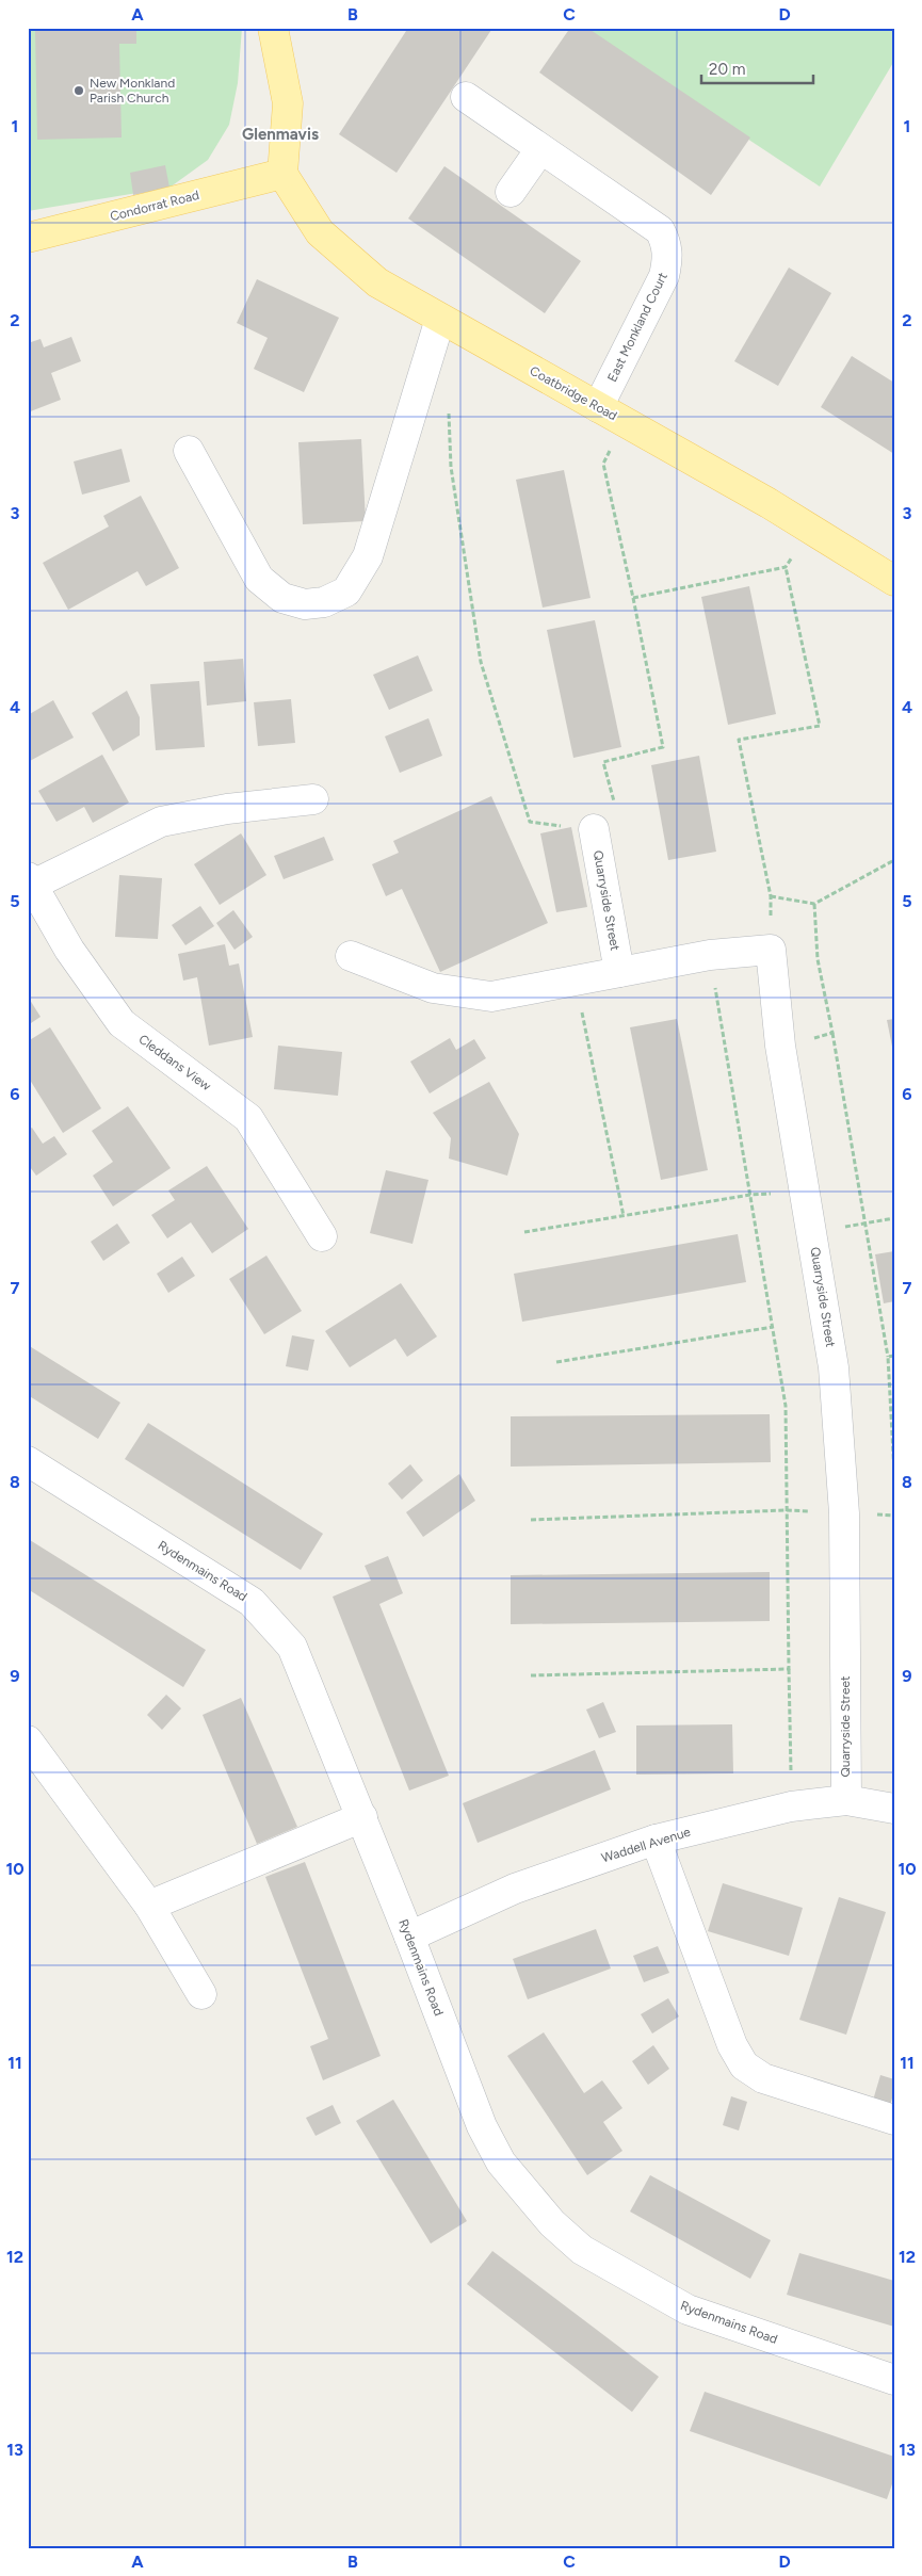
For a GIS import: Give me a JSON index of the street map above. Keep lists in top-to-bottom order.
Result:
{
  "streets": {
    "main road": ["Condorrat Road", "Coatbridge Road"],
    "street": [
      "East Monkland Court",
      "Quarryside Street",
      "Cleddans View",
      "Rydenmains Road",
      "Waddell Avenue"
    ]
  },
  "crossings": [
    ["Condorrat Road", "Coatbridge Road"],
    ["East Monkland Court", "Coatbridge Road"],
    ["Quarryside Street", "Waddell Avenue"],
    ["Rydenmains Road", "Waddell Avenue"]
  ],
  "districts": ["Glenmavis"],
  "places": ["New Monkland Parish Church"],
  "scale_bar": "20 m",
  "grid": {
    "columns": [
      "A",
      "B",
      "C",
      "D"
    ],
    "rows": [
      "1",
      "2",
      "3",
      "4",
      "5",
      "6",
      "7",
      "8",
      "9",
      "10",
      "11",
      "12",
      "13"
    ]
  }
}
